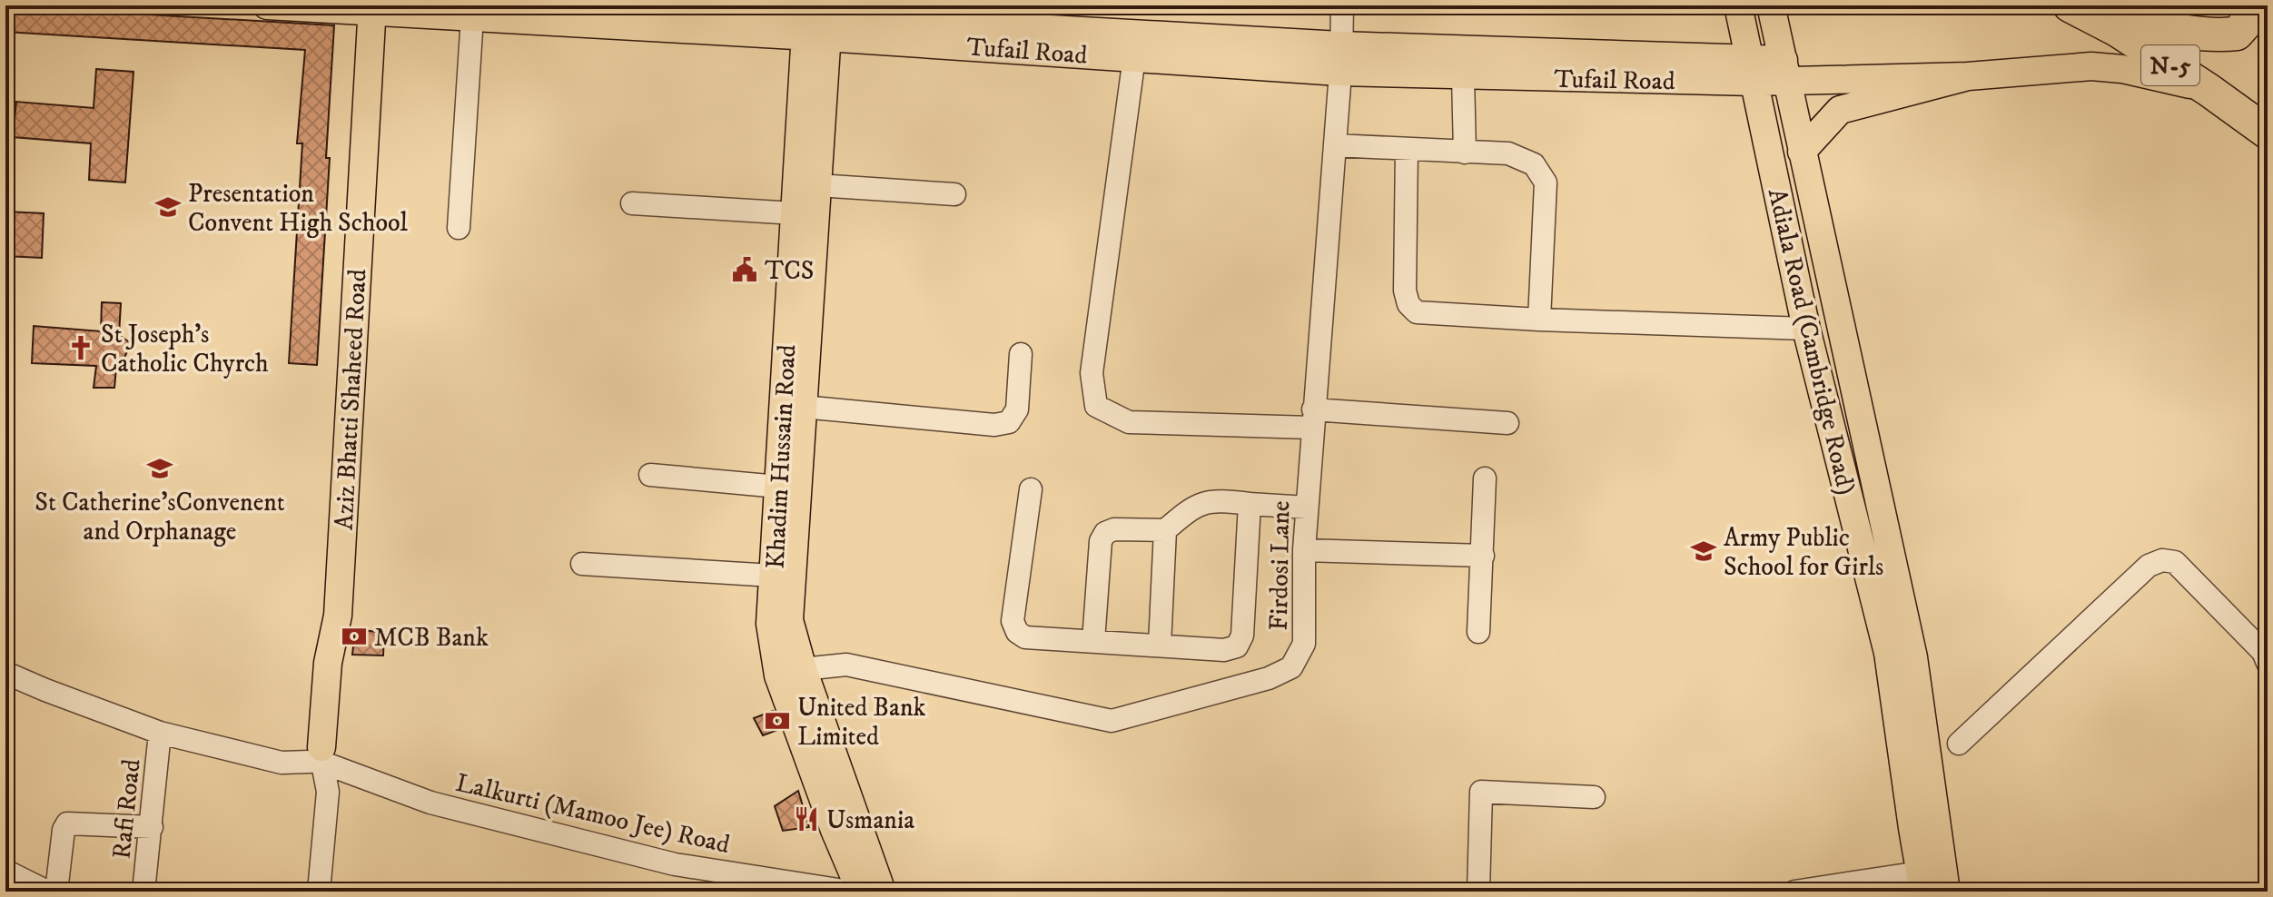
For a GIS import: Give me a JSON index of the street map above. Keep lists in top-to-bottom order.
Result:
{
  "streets": {
    "highway": ["N-5"],
    "main road": [
      "Tufail Road",
      "Adiala Road (Cambridge Road)",
      "Aziz Bhatti Shaheed Road",
      "Khadim Hussain Road"
    ],
    "street": ["Firdosi Lane", "Rafi Road", "Lalkurti (Mamoo Jee) Road"]
  },
  "crossings": [
    ["Tufail Road", "Adiala Road (Cambridge Road)"],
    ["Tufail Road", "Aziz Bhatti Shaheed Road"],
    ["Tufail Road", "Khadim Hussain Road"],
    ["Tufail Road", "Firdosi Lane"],
    ["Aziz Bhatti Shaheed Road", "Lalkurti (Mamoo Jee) Road"],
    ["Khadim Hussain Road", "Firdosi Lane"],
    ["Rafi Road", "Lalkurti (Mamoo Jee) Road"]
  ],
  "places": {
    "school or university": ["Presentation Convent High School", "St Catherine'sConvenent and Orphanage", "Army Public School for Girls"],
    "public building": ["TCS"],
    "church": ["St Joseph's Catholic Chyrch"],
    "bank": ["MCB Bank", "United Bank Limited"],
    "restaurant": ["Usmania"]
  }
}
